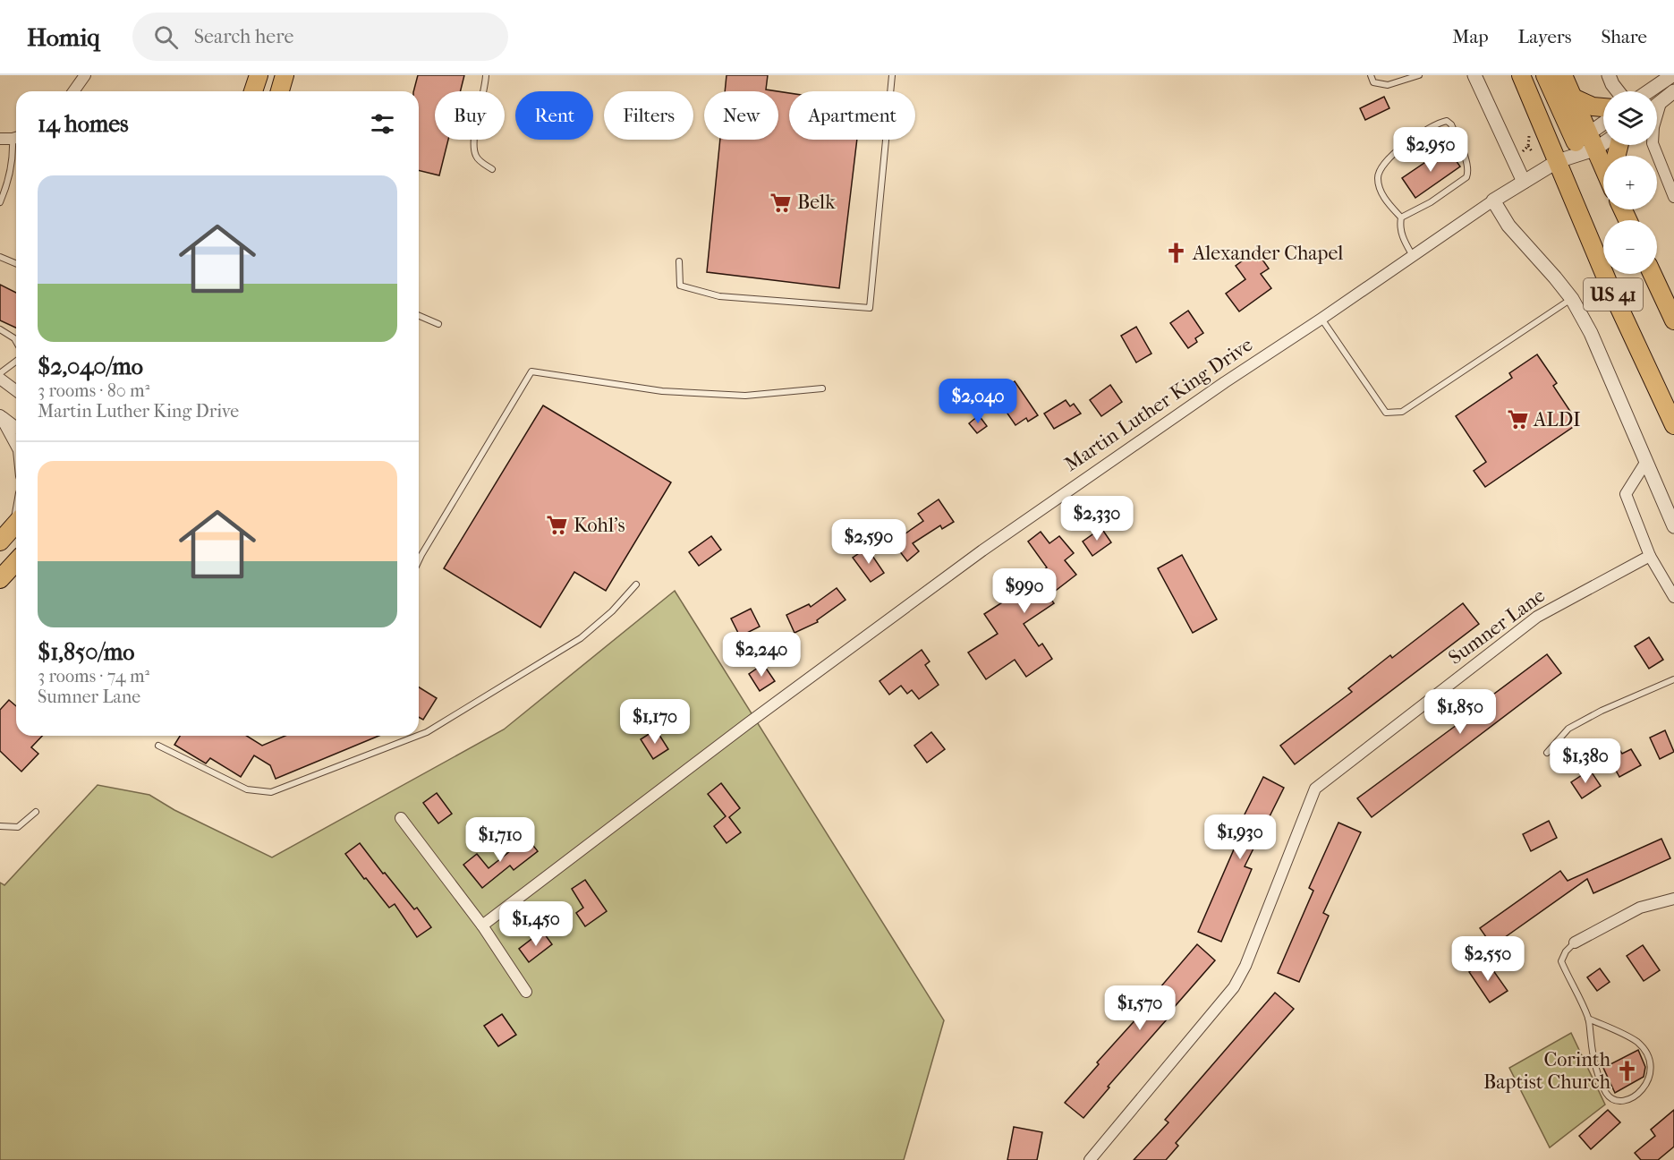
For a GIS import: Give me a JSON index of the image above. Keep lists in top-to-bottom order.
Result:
{
  "streets": {
    "main road": ["US 41"],
    "street": ["Martin Luther King Drive", "Sumner Lane"]
  },
  "crossings": [
    ["US 41", "Martin Luther King Drive"]
  ],
  "places": {
    "supermarket": ["Belk", "ALDI", "Kohl's"],
    "church": ["Alexander Chapel", "Corinth Baptist Church"]
  },
  "page": {
    "header": "Homiq",
    "search": "Search here",
    "nav": ["Map", "Layers", "Share"],
    "map_buttons": ["+", "−"],
    "chip": [
      "Buy",
      "Rent",
      "Filters",
      "New",
      "Apartment"
    ],
    "heading": "14 homes",
    "price": [
      "$2,950",
      "$2,040",
      "$2,330",
      "$2,590",
      "$990",
      "$2,240",
      "$1,850",
      "$1,170",
      "$1,380",
      "$1,930",
      "$1,710",
      "$1,450",
      "$2,550",
      "$1,570"
    ],
    "list": [
      {
        "name": "$2,040/mo",
        "note": "3 rooms · 80 m² · Martin Luther King Drive"
      },
      {
        "name": "$1,850/mo",
        "note": "3 rooms · 74 m² · Sumner Lane"
      }
    ]
  }
}
